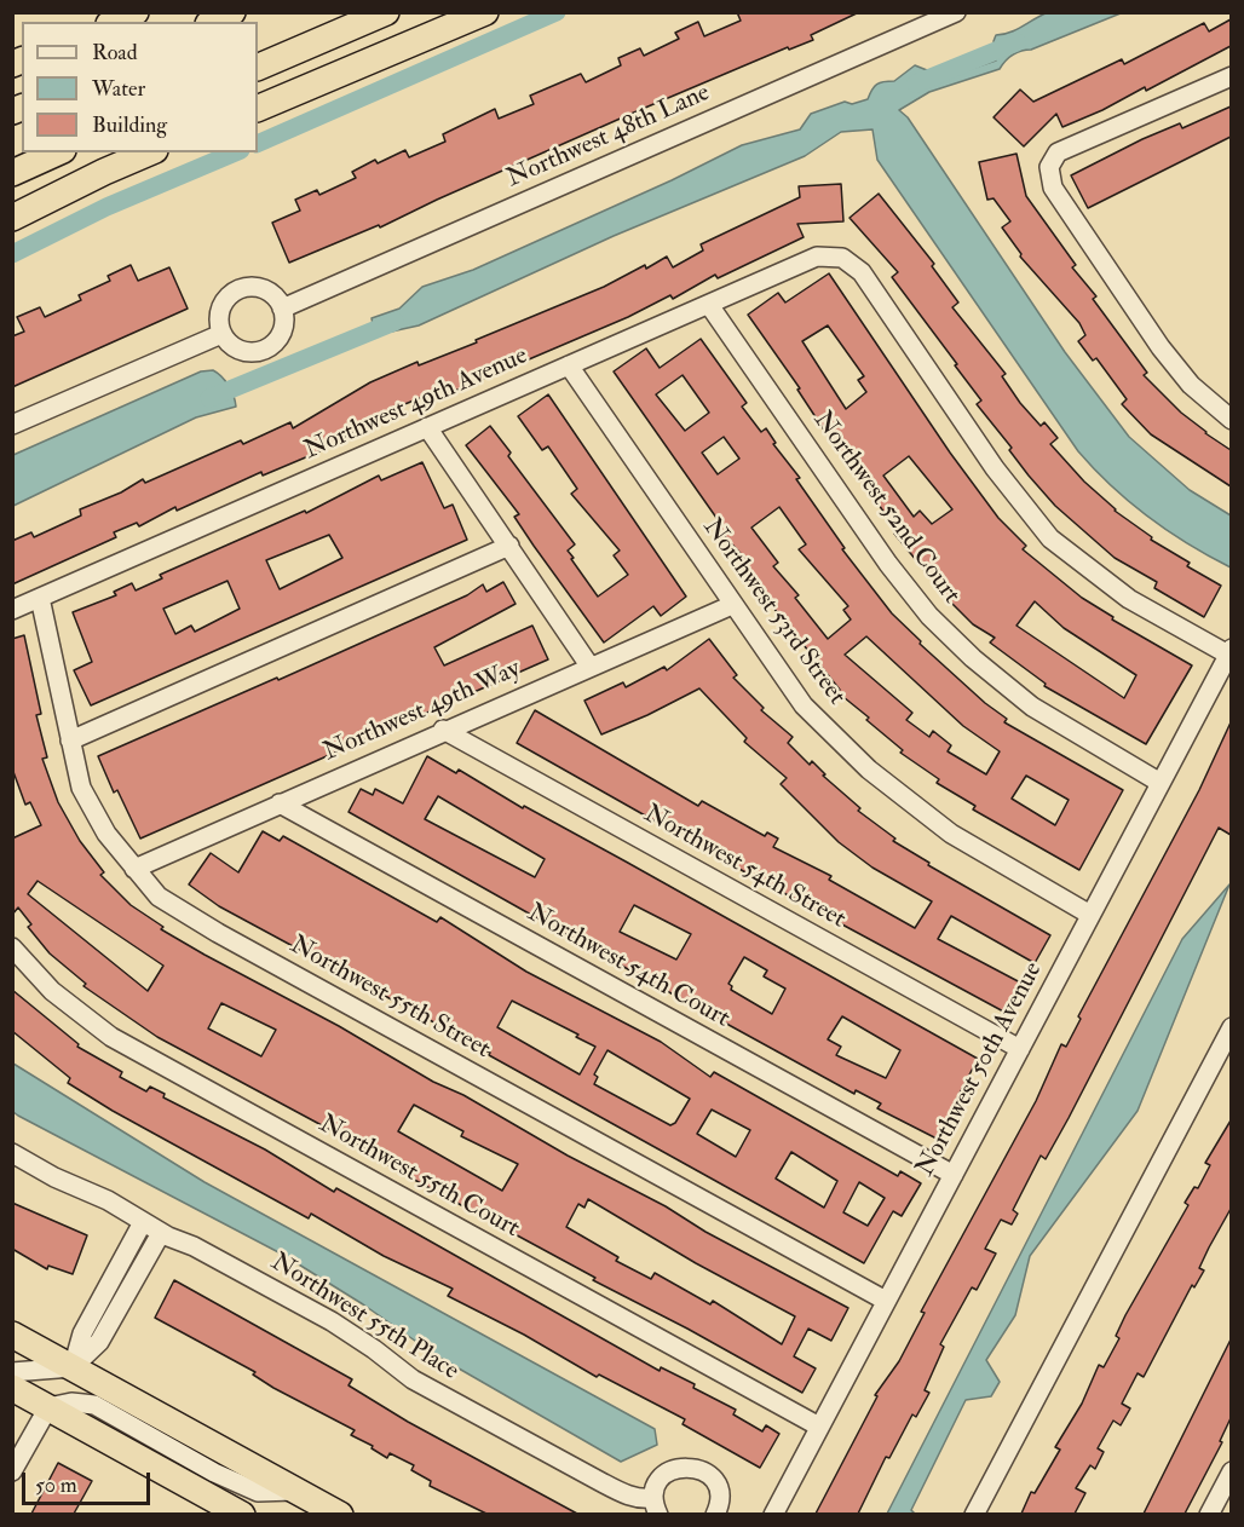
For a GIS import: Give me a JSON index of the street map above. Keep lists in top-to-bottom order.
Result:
{
  "streets": {
    "street": [
      "Northwest 48th Lane",
      "Northwest 49th Avenue",
      "Northwest 52nd Court",
      "Northwest 53rd Street",
      "Northwest 49th Way",
      "Northwest 54th Street",
      "Northwest 54th Court",
      "Northwest 55th Street",
      "Northwest 50th Avenue",
      "Northwest 55th Court",
      "Northwest 55th Place"
    ]
  },
  "crossings": [
    ["Northwest 49th Avenue", "Northwest 52nd Court"],
    ["Northwest 49th Avenue", "Northwest 53rd Street"],
    ["Northwest 49th Avenue", "Northwest 55th Street"],
    ["Northwest 49th Avenue", "Northwest 50th Avenue"],
    ["Northwest 52nd Court", "Northwest 50th Avenue"],
    ["Northwest 53rd Street", "Northwest 49th Way"],
    ["Northwest 53rd Street", "Northwest 50th Avenue"],
    ["Northwest 49th Way", "Northwest 54th Street"],
    ["Northwest 49th Way", "Northwest 54th Court"],
    ["Northwest 49th Way", "Northwest 55th Street"],
    ["Northwest 54th Street", "Northwest 50th Avenue"],
    ["Northwest 54th Court", "Northwest 50th Avenue"],
    ["Northwest 55th Street", "Northwest 50th Avenue"],
    ["Northwest 50th Avenue", "Northwest 55th Court"]
  ],
  "legend": ["Road", "Water", "Building"],
  "scale_bar": "50 m"
}
